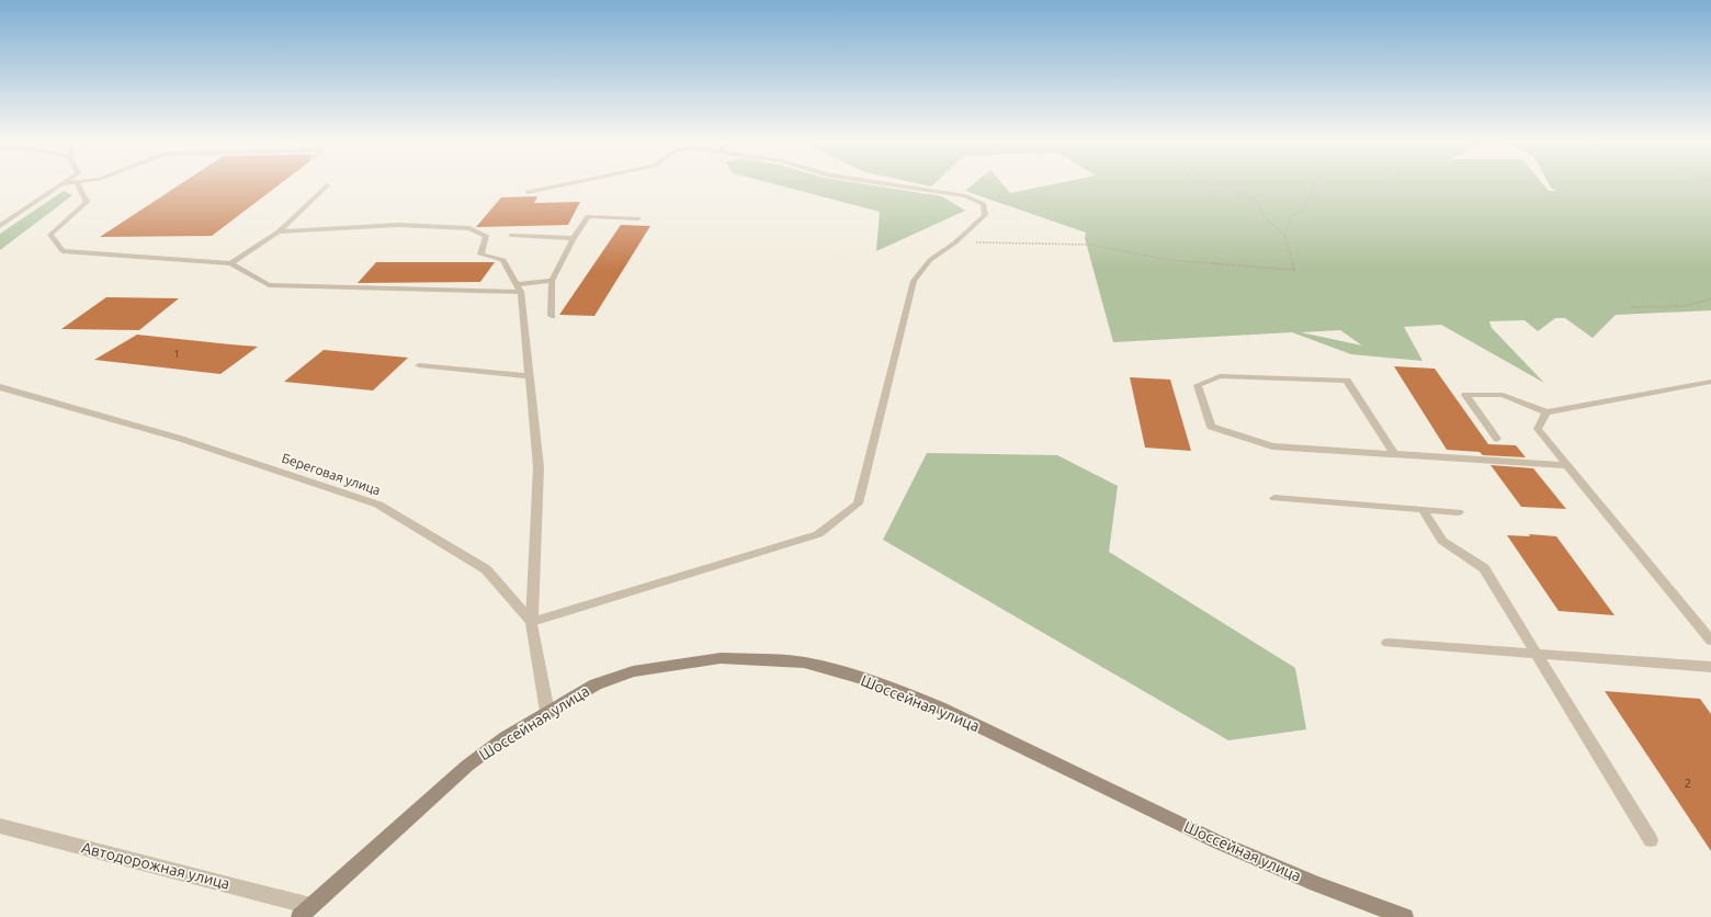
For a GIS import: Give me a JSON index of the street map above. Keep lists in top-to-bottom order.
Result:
{
  "streets": {
    "main road": ["Шоссейная улица"],
    "street": ["Береговая улица", "Автодорожная улица"]
  },
  "crossings": [
    ["Шоссейная улица", "Автодорожная улица"]
  ],
  "house_numbers": ["1", "2"]
}
